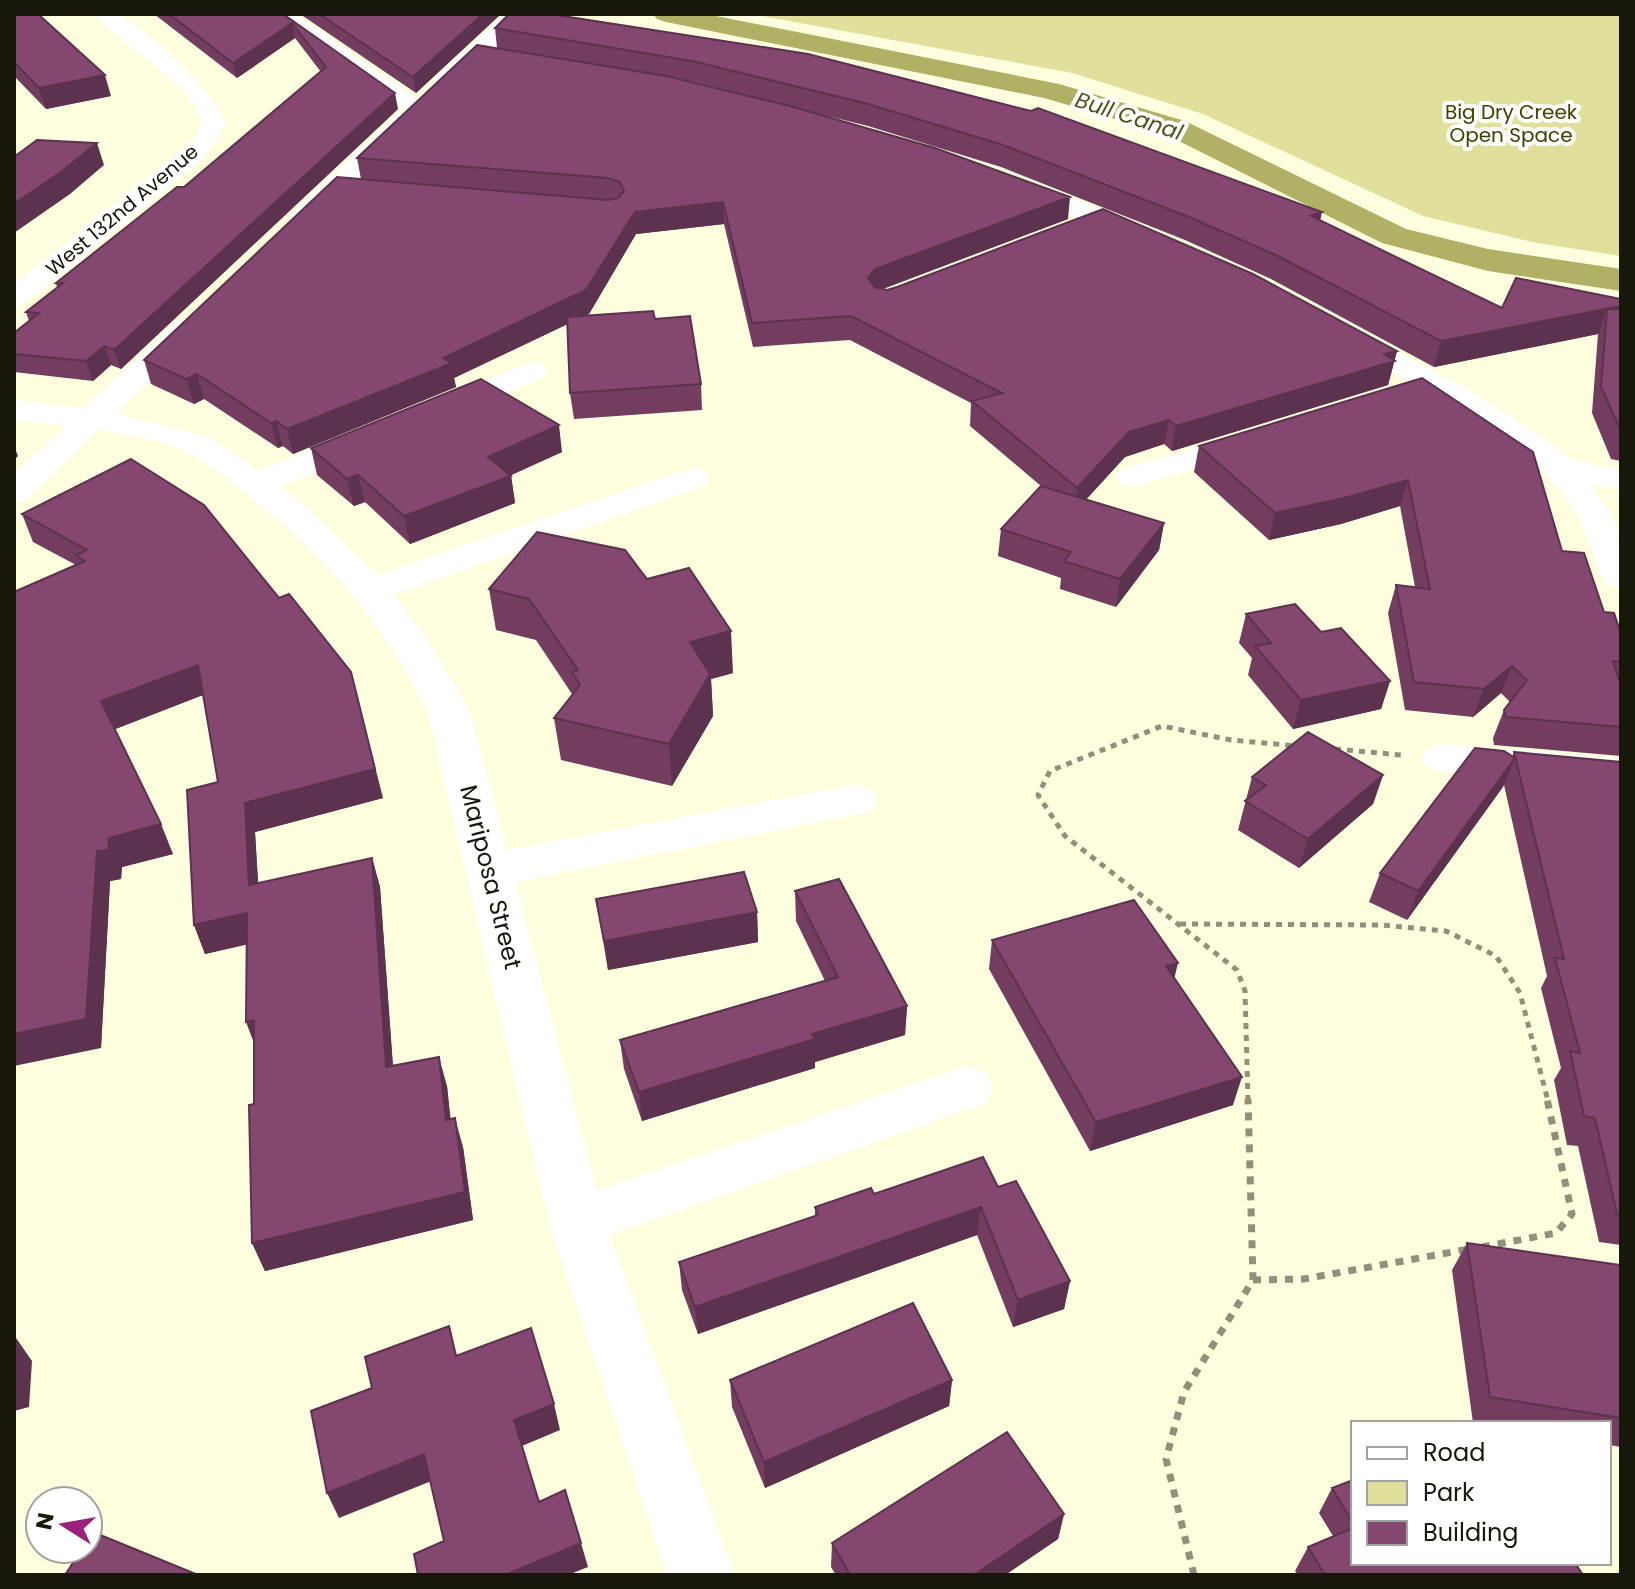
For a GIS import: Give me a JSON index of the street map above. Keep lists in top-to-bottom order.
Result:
{
  "streets": {
    "street": ["West 132nd Avenue", "Mariposa Street"]
  },
  "water": ["Bull Canal"],
  "parks": ["Big Dry Creek Open Space"],
  "legend": ["Road", "Park", "Building"],
  "north": "left"
}
